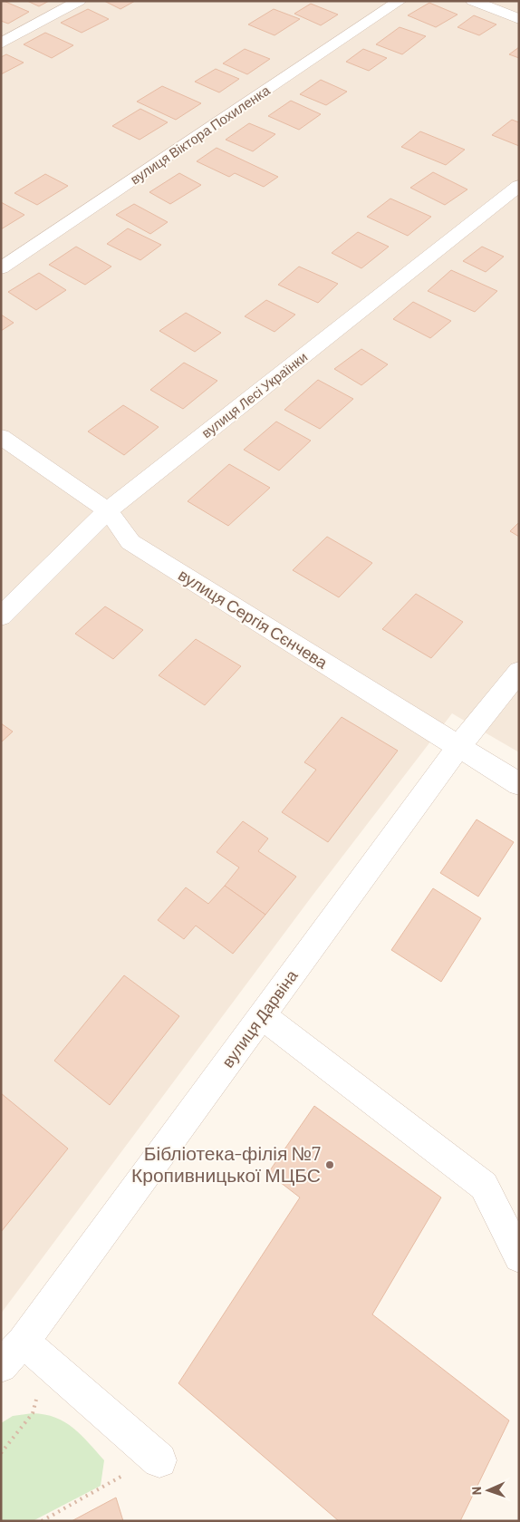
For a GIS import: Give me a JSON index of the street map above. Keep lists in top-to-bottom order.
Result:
{
  "streets": {
    "street": [
      "вулиця Віктора Похиленка",
      "вулиця Лесі Українки",
      "вулиця Сергія Сєнчева",
      "вулиця Дарвіна"
    ]
  },
  "crossings": [
    ["вулиця Лесі Українки", "вулиця Сергія Сєнчева"],
    ["вулиця Сергія Сєнчева", "вулиця Дарвіна"]
  ],
  "places": ["Бібліотека-філія №7 Кропивницької МЦБС"],
  "north": "left"
}
